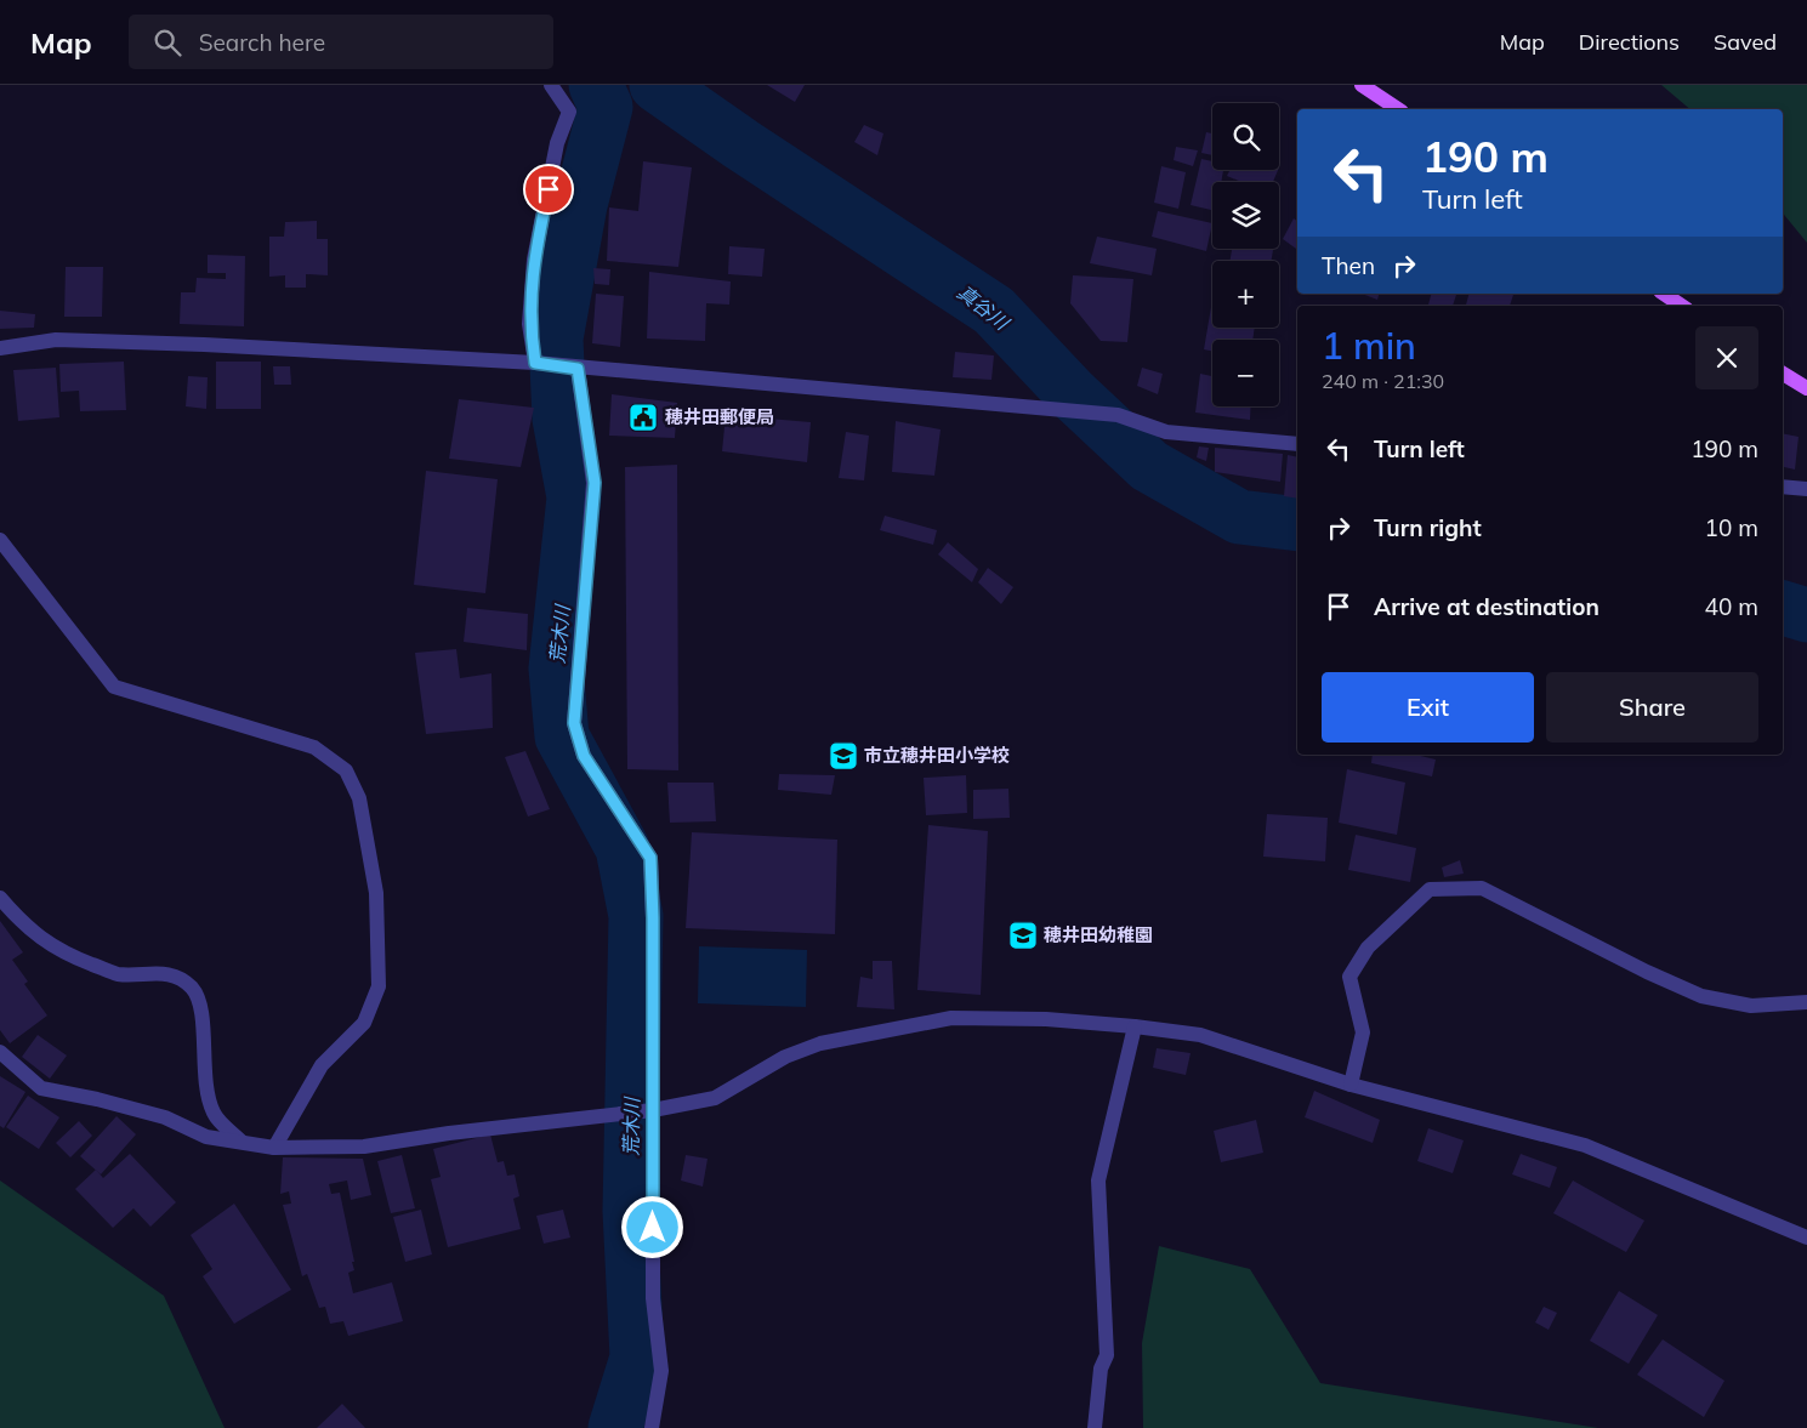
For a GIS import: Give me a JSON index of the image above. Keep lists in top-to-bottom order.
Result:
{
  "water": ["真谷川", "荒木川"],
  "places": {
    "public building": ["穂井田郵便局"],
    "school or university": ["市立穂井田小学校", "穂井田幼稚園"]
  },
  "page": {
    "header": "Map",
    "search": "Search here",
    "nav": ["Map", "Directions", "Saved"],
    "map_buttons": ["+", "−"],
    "turn": ["190 m", "Turn left"],
    "then": "Then",
    "heading": ["1 min", "240 m · 21:30"],
    "list": [
      {
        "name": "Turn left",
        "value": "190 m"
      },
      {
        "name": "Turn right",
        "value": "10 m"
      },
      {
        "name": "Arrive at destination",
        "value": "40 m"
      }
    ],
    "buttons": ["Exit", "Share"]
  }
}
